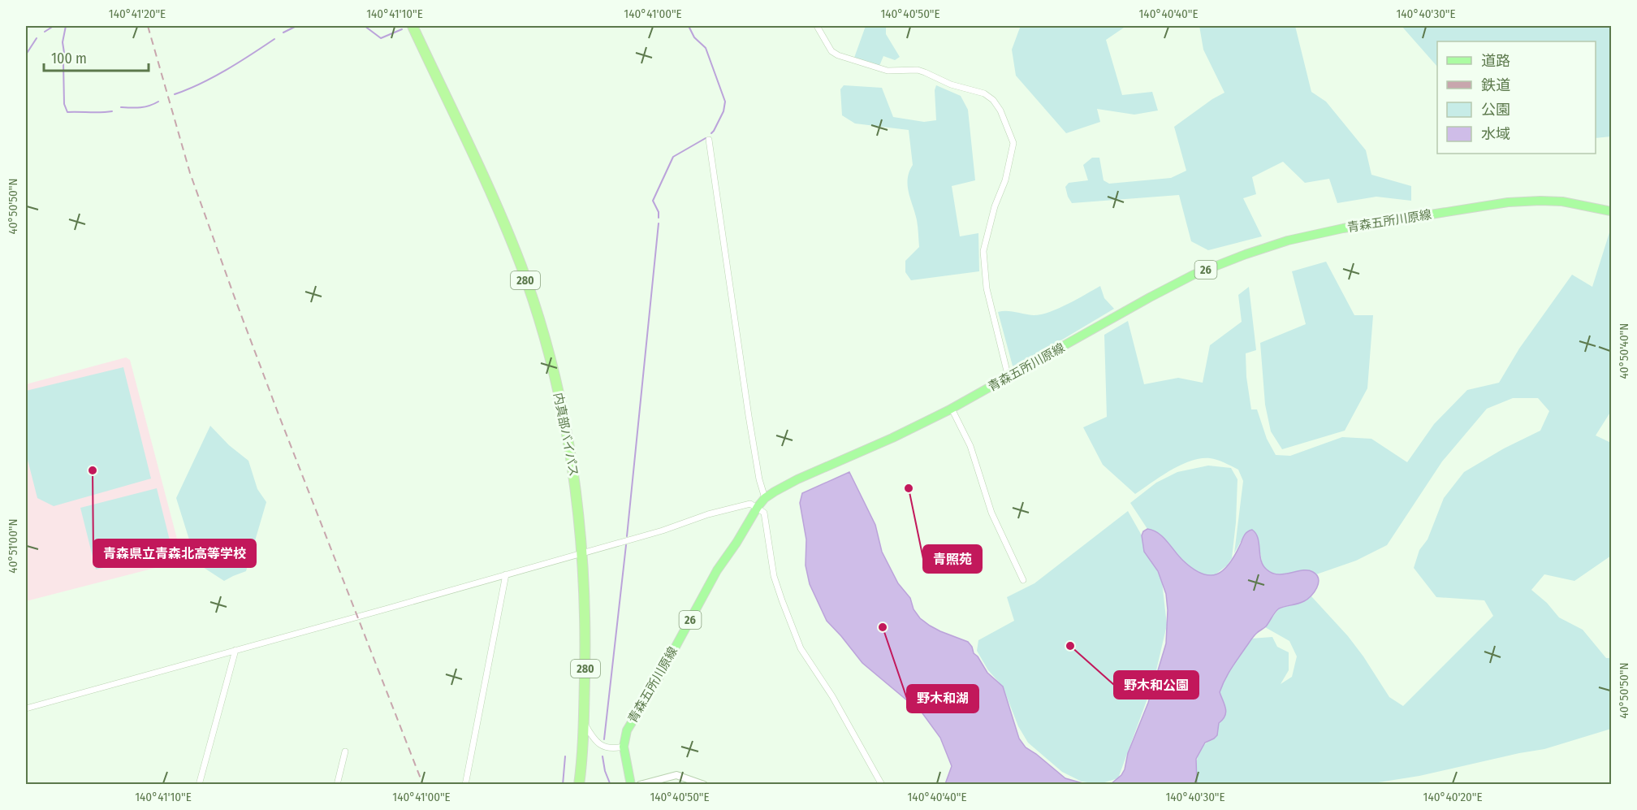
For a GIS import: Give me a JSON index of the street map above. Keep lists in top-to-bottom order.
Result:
{
  "streets": {
    "highway": ["280", "内真部バイパス"],
    "main road": ["青森五所川原線", "26"]
  },
  "places": [
    "青森県立青森北高等学校",
    "青照苑",
    "野木和湖",
    "野木和公園"
  ],
  "legend": [
    "道路",
    "鉄道",
    "公園",
    "水域"
  ],
  "scale_bar": "100 m",
  "coordinates": [
    "140°41'20\"E",
    "140°41'10\"E",
    "140°41'00\"E",
    "140°40'50\"E",
    "140°40'40\"E",
    "140°40'30\"E",
    "40°50'50\"N",
    "40°50'40\"N",
    "40°51'00\"N",
    "140°40'20\"E"
  ]
}
